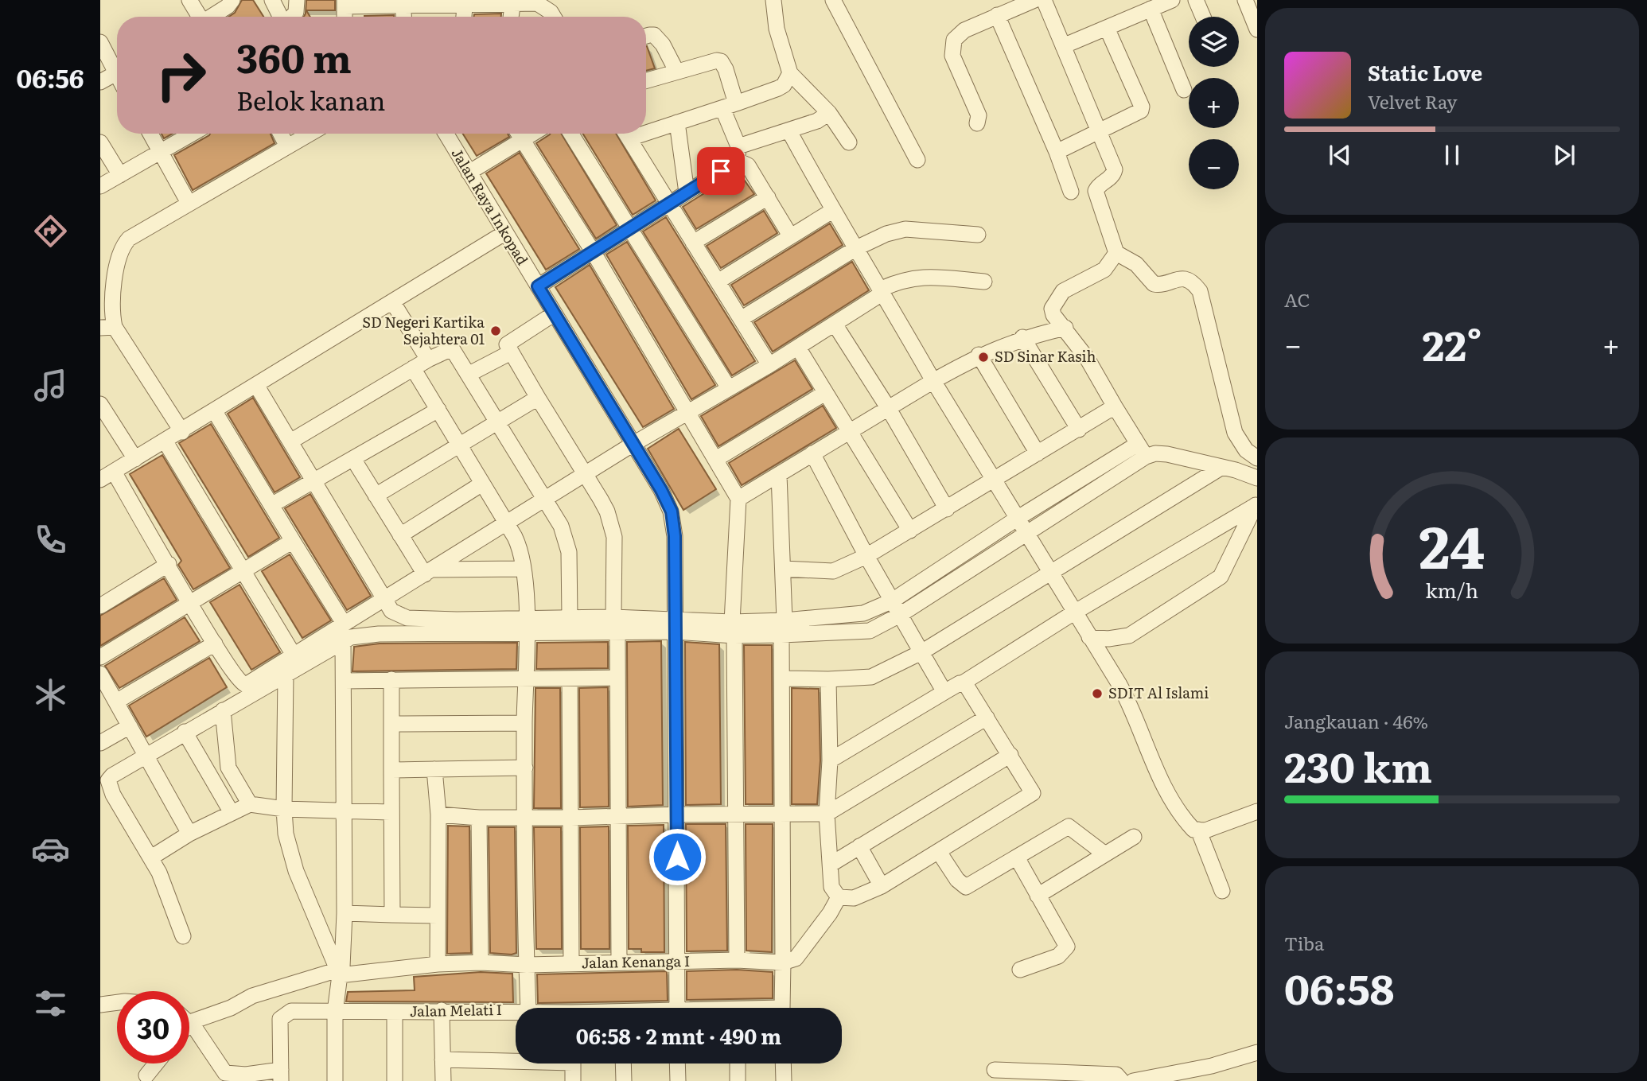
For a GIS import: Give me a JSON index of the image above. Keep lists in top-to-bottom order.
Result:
{
  "streets": {
    "street": ["Jalan Raya Inkopad", "Jalan Kenanga I", "Jalan Melati I"]
  },
  "crossings": [
    ["Jalan Raya Inkopad", "Jalan Kenanga I"]
  ],
  "places": ["SD Negeri Kartika Sejahtera 01", "SD Sinar Kasih", "SDIT Al Islami"],
  "page": {
    "tabs": "06:56",
    "map_buttons": ["+", "−"],
    "turn": ["360 m", "Belok kanan"],
    "song": ["Static Love", "Velvet Ray"],
    "tile": [
      "AC",
      ["Jangkauan · 46%", "230 km"],
      ["Tiba", "06:58"]
    ],
    "heat": ["−", "22°", "+"],
    "limit": "30",
    "trip": "06:58 · 2 mnt · 490 m",
    "gauge": ["24", "km/h"]
  }
}
